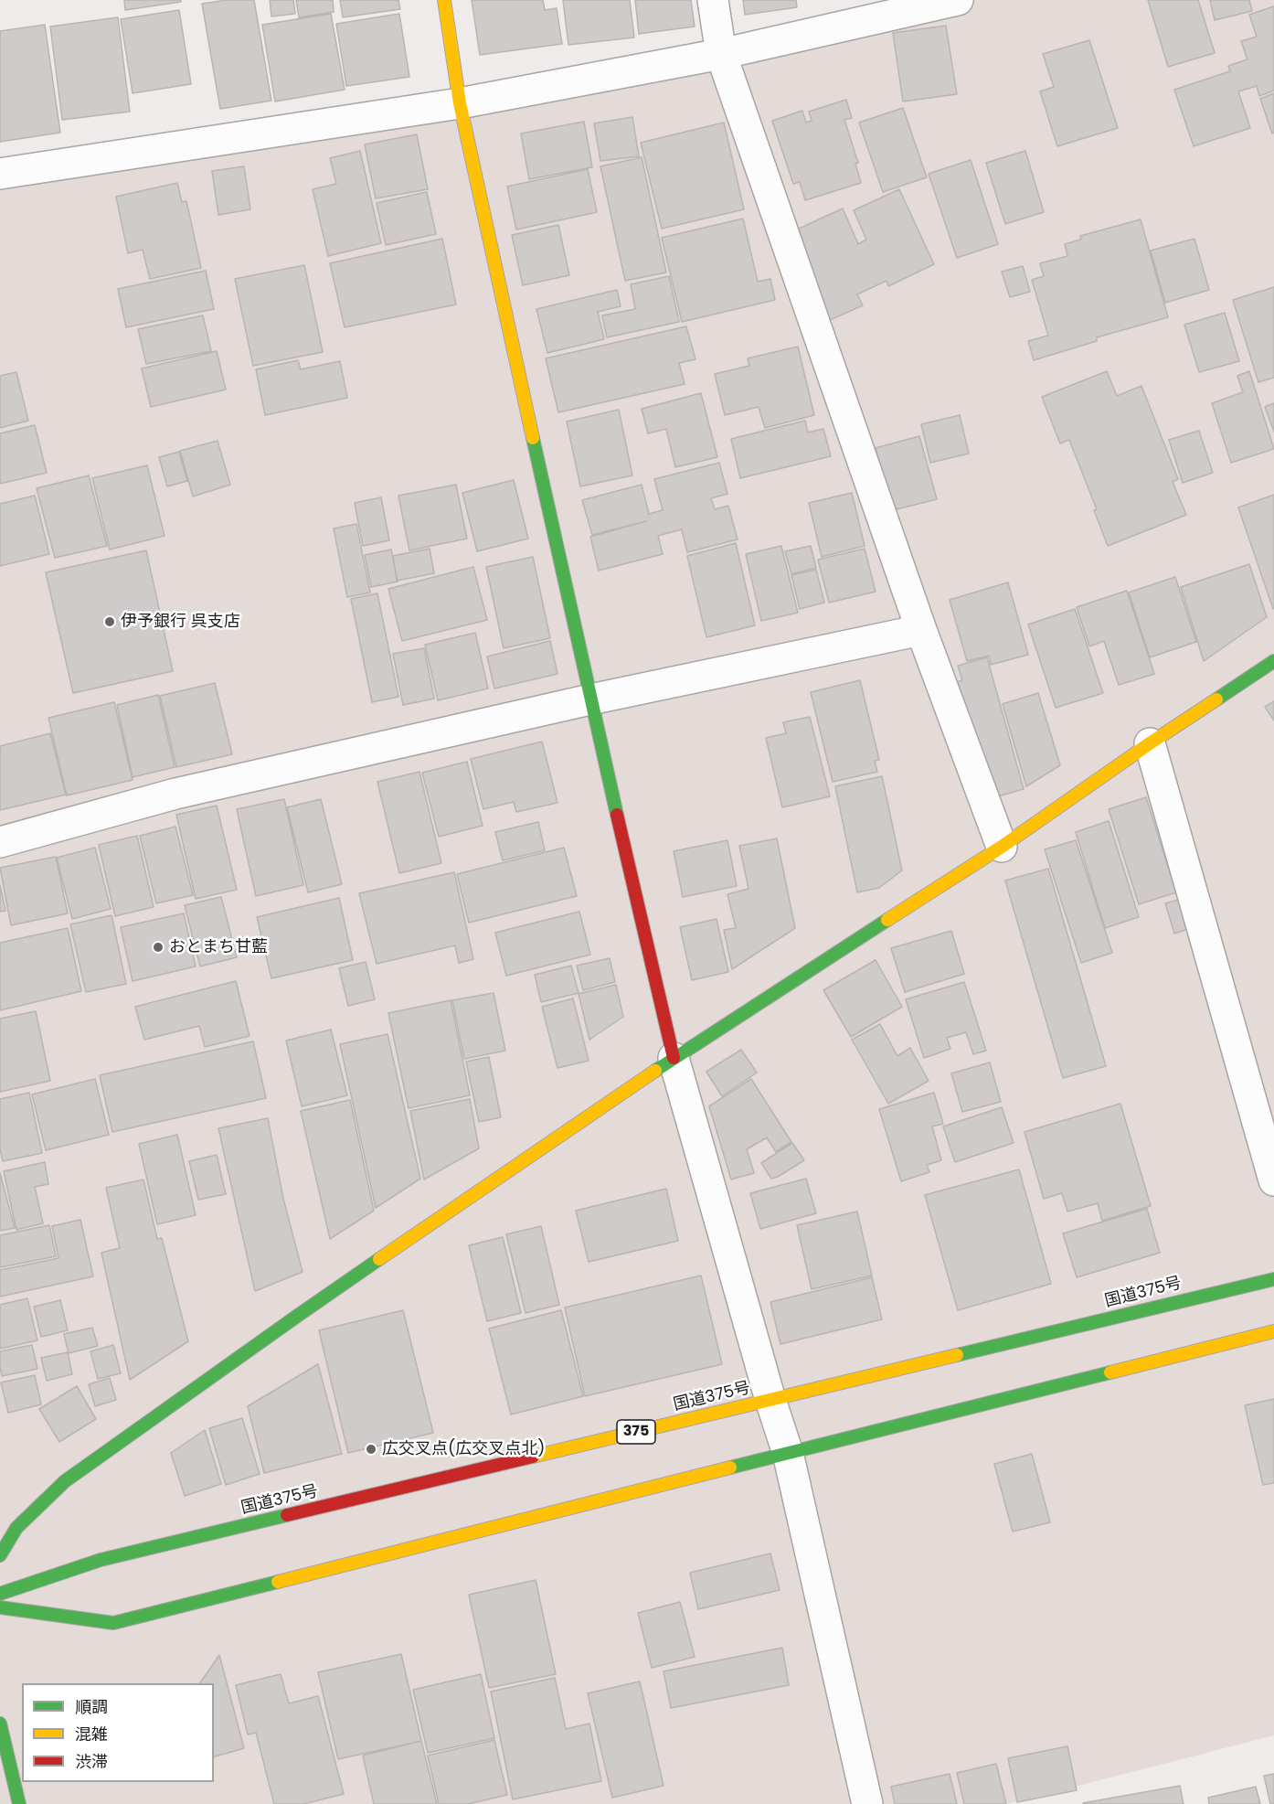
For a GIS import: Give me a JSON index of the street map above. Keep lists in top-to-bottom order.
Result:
{
  "streets": {
    "main road": ["国道375号", "375"]
  },
  "places": ["伊予銀行 呉支店", "おとまち甘藍", "広交叉点(広交叉点北)"],
  "legend": ["順調", "混雑", "渋滞"]
}
